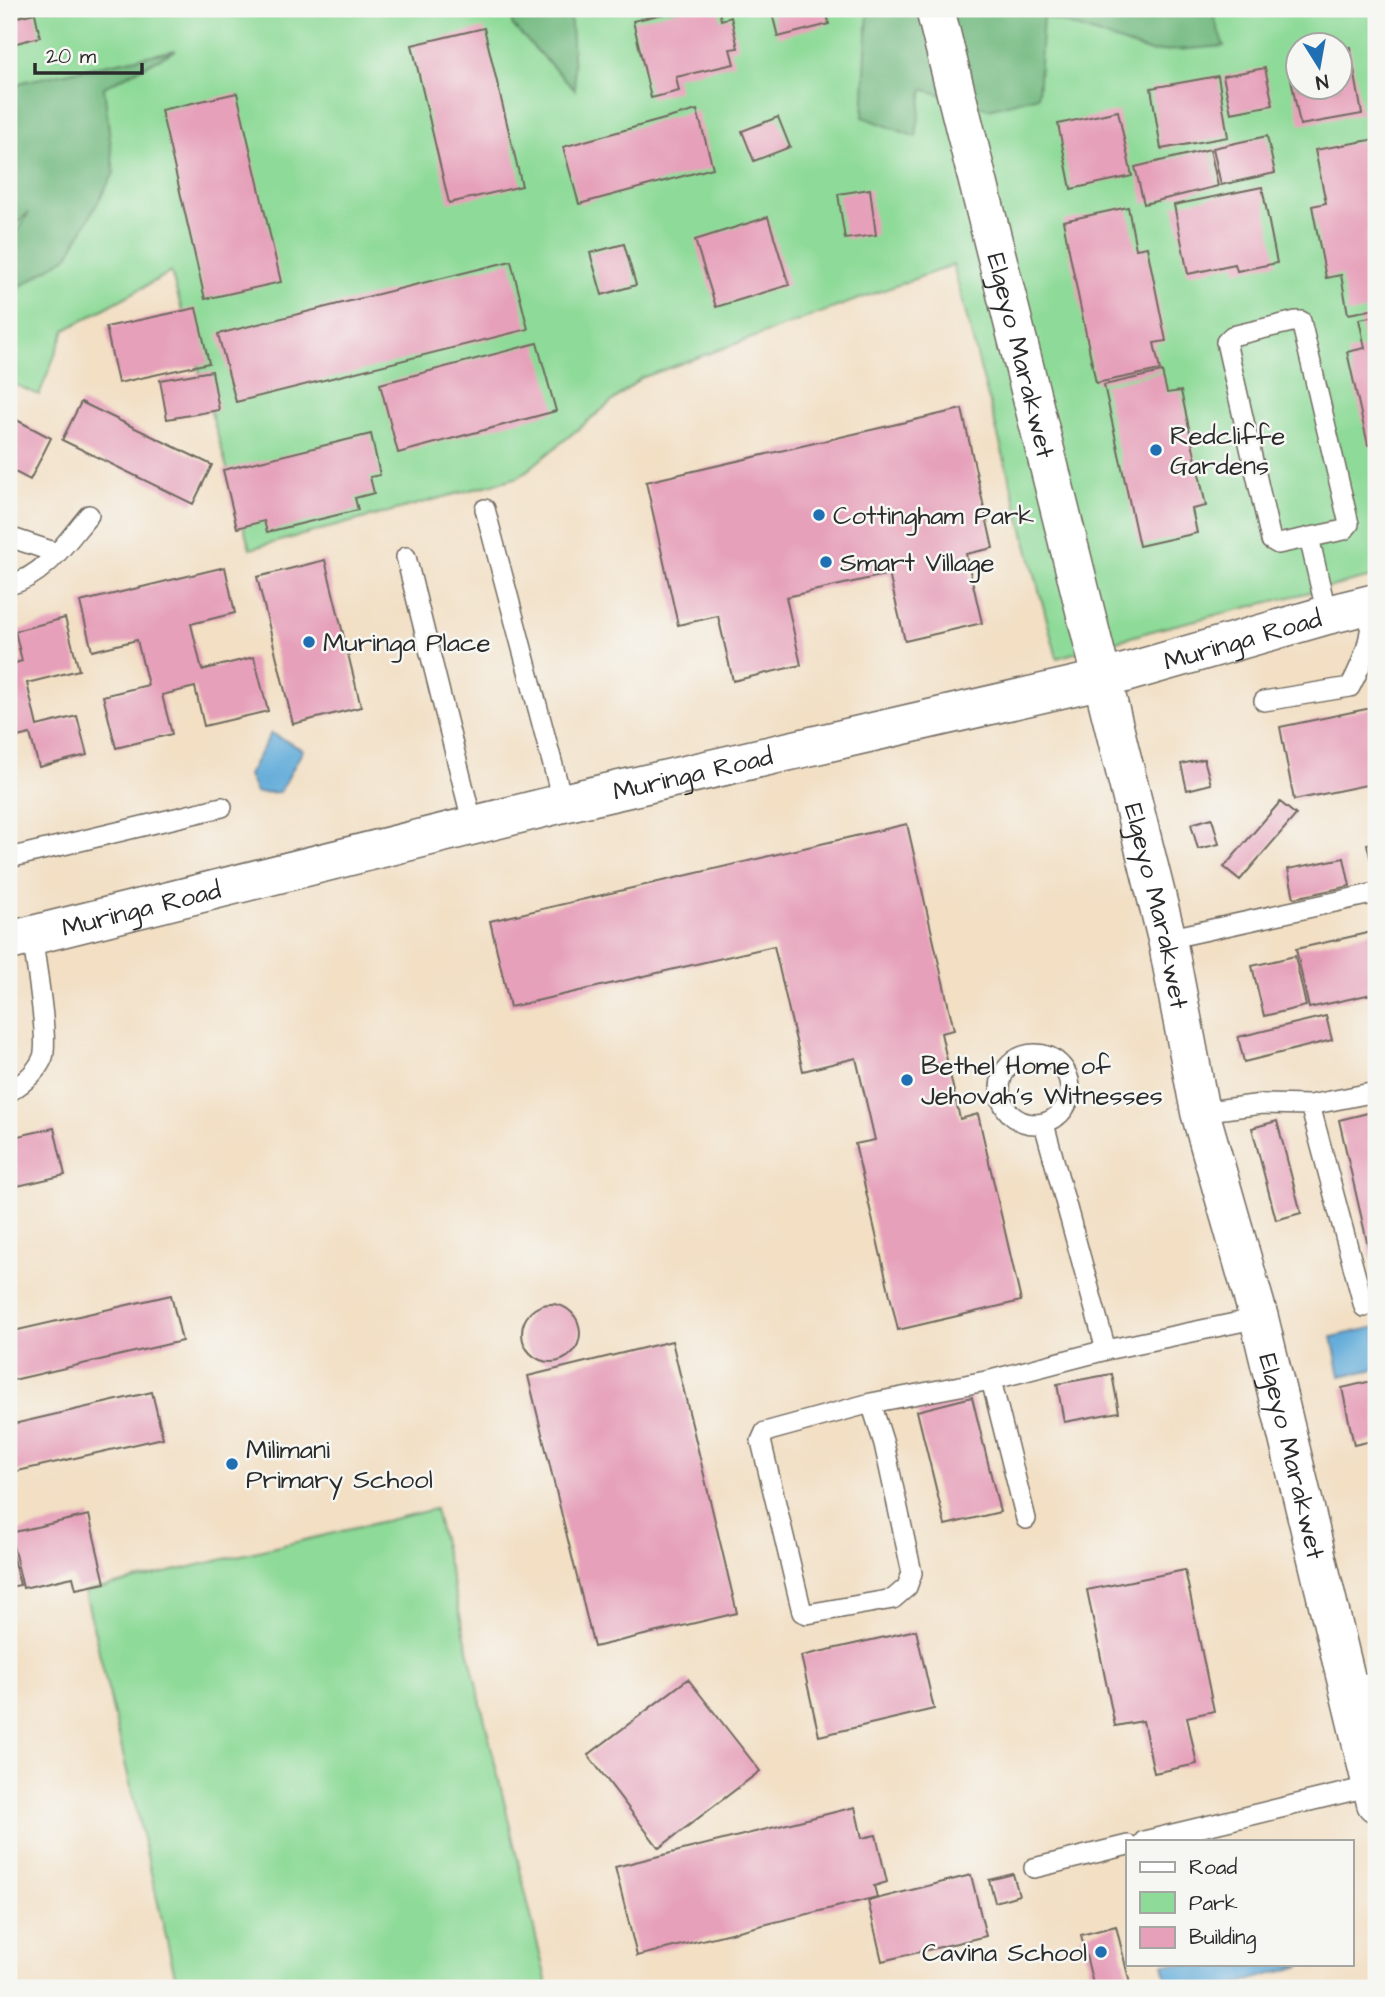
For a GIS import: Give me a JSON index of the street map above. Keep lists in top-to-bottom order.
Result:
{
  "streets": {
    "street": ["Elgeyo Marakwet", "Muringa Road"]
  },
  "crossings": [
    ["Elgeyo Marakwet", "Muringa Road"]
  ],
  "places": [
    "Redcliffe Gardens",
    "Cottingham Park",
    "Smart Village",
    "Muringa Place",
    "Bethel Home of Jehovah's Witnesses",
    "Milimani Primary School",
    "Cavina School"
  ],
  "legend": ["Road", "Park", "Building"],
  "scale_bar": "20 m",
  "north": "bottom"
}
